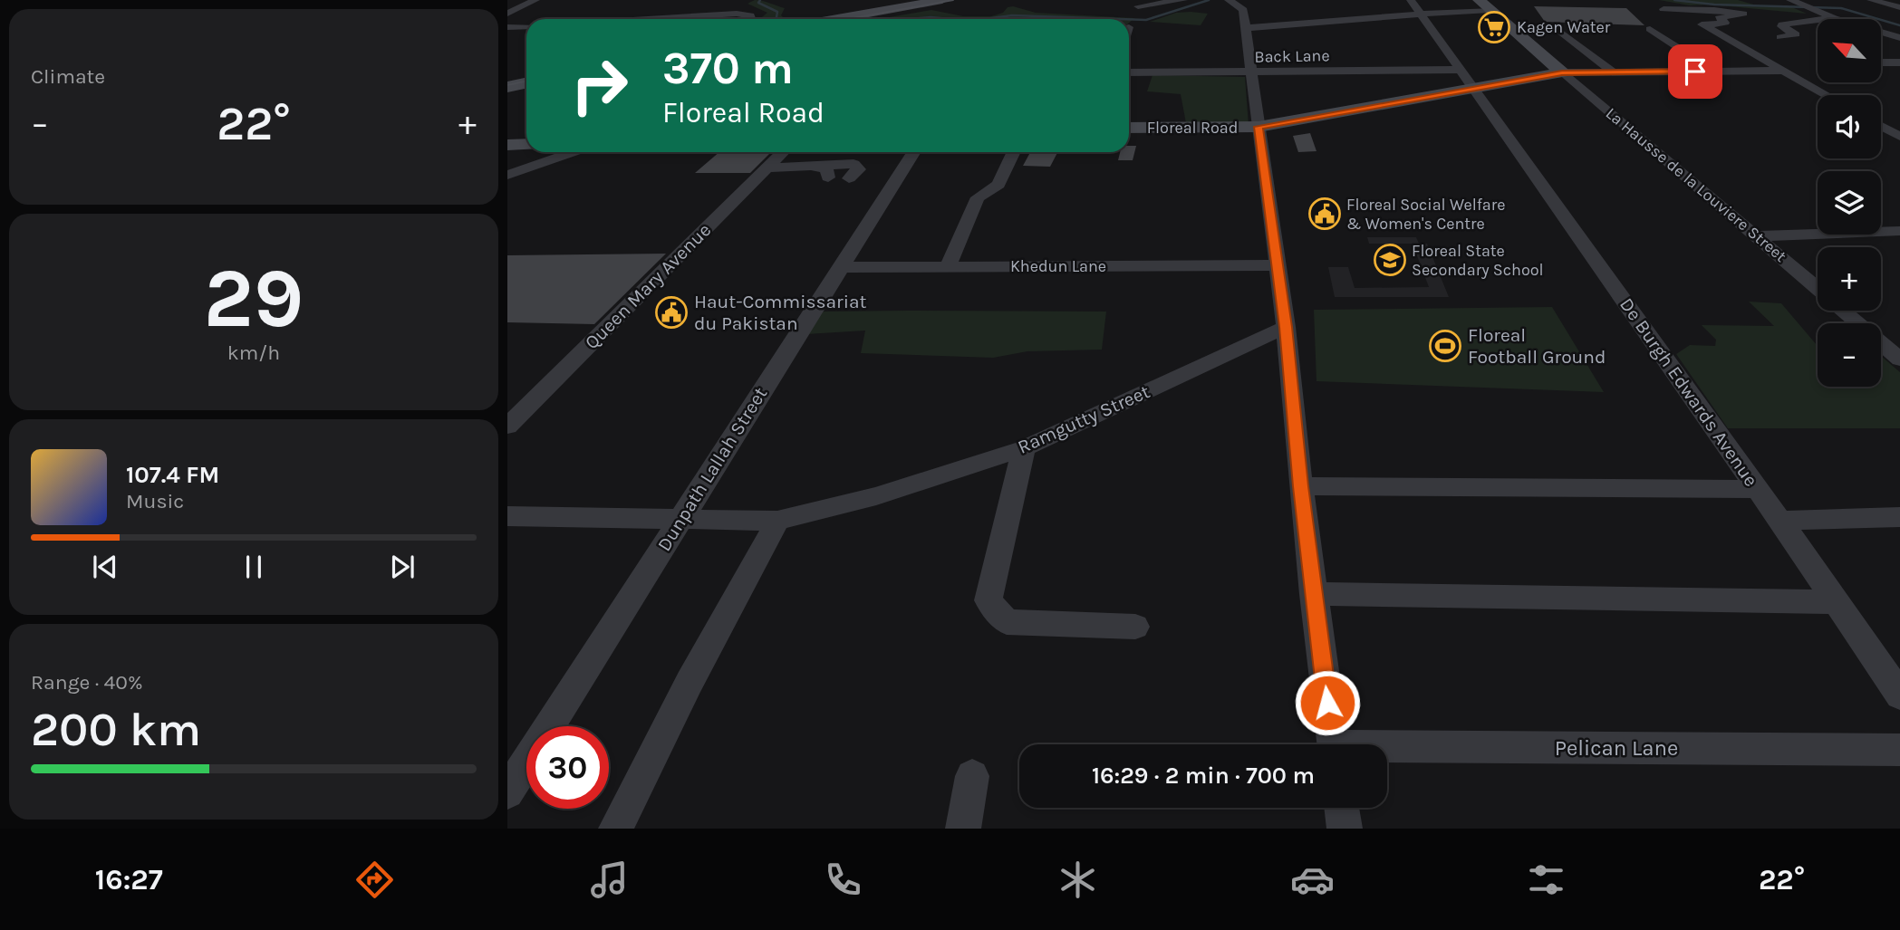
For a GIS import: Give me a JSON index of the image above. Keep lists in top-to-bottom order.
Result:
{
  "streets": {
    "main road": ["Floreal Road"],
    "street": [
      "Back Lane",
      "La Hausse de la Louviere Street",
      "Khedun Lane",
      "Queen Mary Avenue",
      "De Burgh Edwards Avenue",
      "Ramgutty Street",
      "Dunpath Lallah Street",
      "Pelican Lane"
    ]
  },
  "crossings": [
    ["Back Lane", "De Burgh Edwards Avenue"],
    ["Floreal Road", "La Hausse de la Louviere Street"],
    ["Floreal Road", "De Burgh Edwards Avenue"],
    ["Khedun Lane", "Dunpath Lallah Street"],
    ["Ramgutty Street", "Dunpath Lallah Street"]
  ],
  "places": {
    "supermarket": ["Kagen Water"],
    "public building": ["Floreal Social Welfare & Women's Centre", "Haut-Commissariat du Pakistan"],
    "school or university": ["Floreal State Secondary School"],
    "sports": ["Floreal Football Ground"]
  },
  "north": "top left",
  "page": {
    "tile": [
      "Climate",
      ["29", "km/h"],
      ["Range · 40%", "200 km"]
    ],
    "map_buttons": ["+", "−"],
    "turn": ["370 m", "Floreal Road"],
    "heat": ["−", "22°", "+"],
    "song": ["107.4 FM", "Music"],
    "limit": "30",
    "trip": "16:29 · 2 min · 700 m",
    "tabs": ["16:27", "22°"]
  }
}
